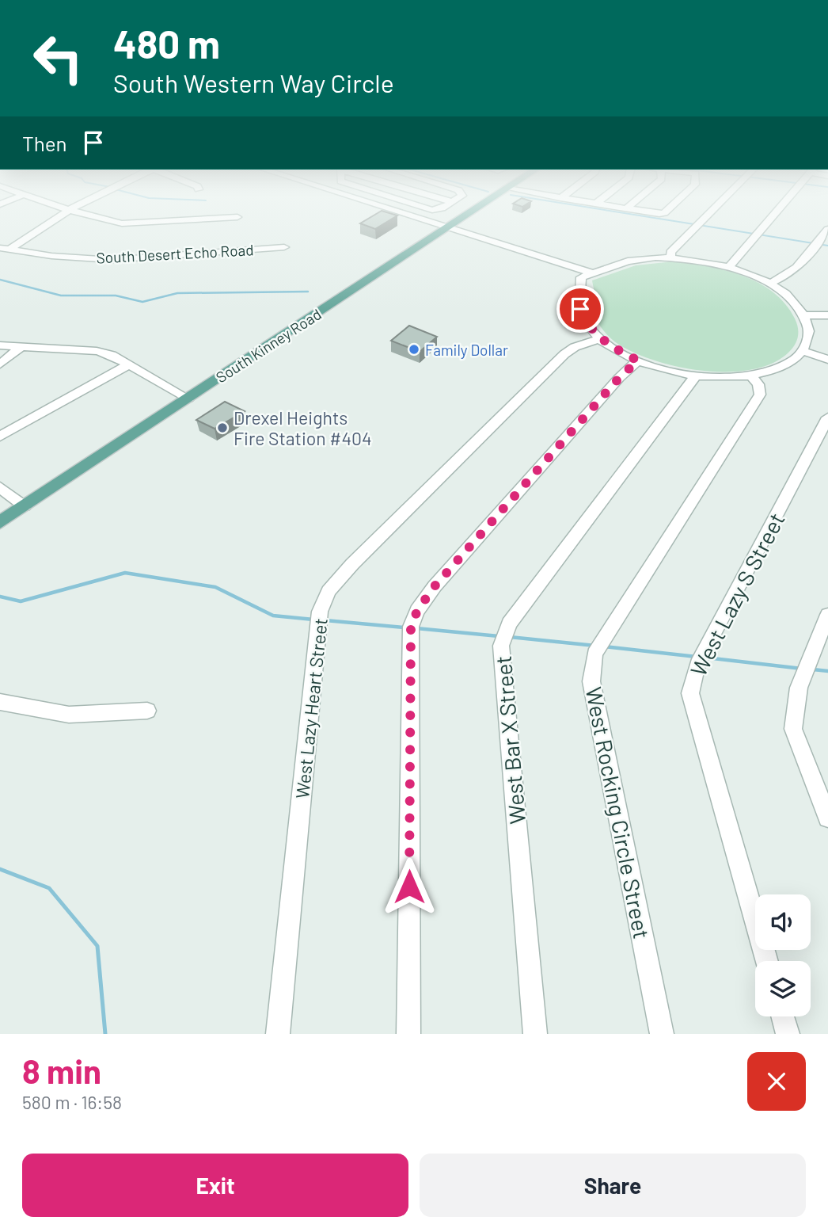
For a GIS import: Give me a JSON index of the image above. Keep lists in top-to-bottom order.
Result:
{
  "streets": {
    "main road": ["South Kinney Road"],
    "street": [
      "South Desert Echo Road",
      "West Lazy S Street",
      "West Lazy Heart Street",
      "West Bar X Street",
      "West Rocking Circle Street"
    ]
  },
  "places": ["Family Dollar", "Drexel Heights Fire Station #404"],
  "page": {
    "turn": ["480 m", "South Western Way Circle"],
    "then": "Then",
    "heading": ["8 min", "580 m · 16:58"],
    "buttons": ["Exit", "Share"]
  }
}
